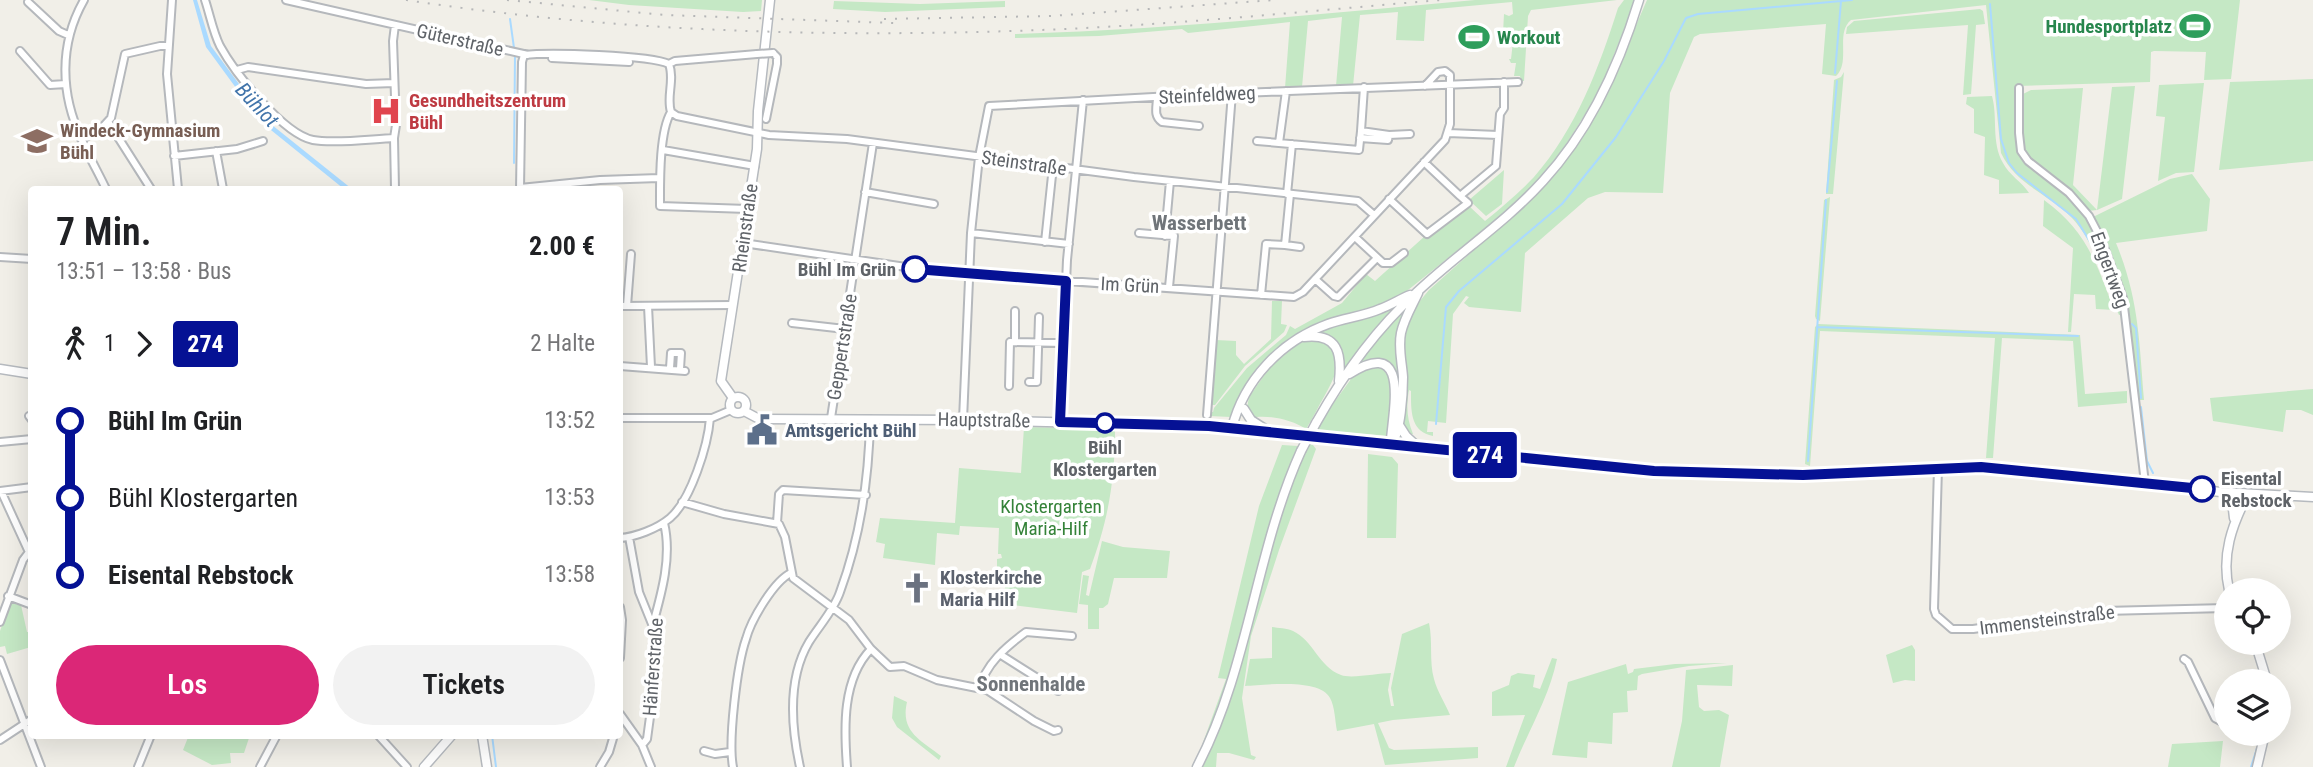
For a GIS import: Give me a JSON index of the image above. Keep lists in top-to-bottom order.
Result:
{
  "streets": {
    "main road": ["Rheinstraße", "Hauptstraße"],
    "street": [
      "Güterstraße",
      "Steinfeldweg",
      "Steinstraße",
      "Engertweg",
      "Im Grün",
      "Geppertstraße",
      "Immensteinstraße",
      "Hänferstraße"
    ]
  },
  "crossings": [
    ["Steinfeldweg", "Steinstraße"],
    ["Steinstraße", "Rheinstraße"],
    ["Steinstraße", "Im Grün"],
    ["Steinstraße", "Geppertstraße"],
    ["Rheinstraße", "Im Grün"],
    ["Rheinstraße", "Hauptstraße"],
    ["Engertweg", "Hauptstraße"],
    ["Im Grün", "Geppertstraße"],
    ["Geppertstraße", "Hauptstraße"],
    ["Hauptstraße", "Immensteinstraße"]
  ],
  "districts": ["Wasserbett", "Sonnenhalde"],
  "water": ["Bühlot"],
  "parks": ["Klostergarten Maria-Hilf"],
  "places": {
    "sports": ["Hundesportplatz", "Workout"],
    "hospital": ["Gesundheitszentrum Bühl"],
    "school or university": ["Windeck-Gymnasium Bühl"],
    "other": ["Bühl Im Grün", "Bühl Klostergarten", "Eisental Rebstock"],
    "public building": ["Amtsgericht Bühl"],
    "church": ["Klosterkirche Maria Hilf"]
  },
  "lines": ["bus line 274"],
  "page": {
    "on_map": "274",
    "heading": ["7 Min.", "13:51 – 13:58 · Bus", "2.00 €"],
    "legs": ["1", "274", "2 Halte"],
    "list": [
      {
        "name": "Bühl Im Grün",
        "value": "13:52"
      },
      {
        "name": "Bühl Klostergarten",
        "value": "13:53"
      },
      {
        "name": "Eisental Rebstock",
        "value": "13:58"
      }
    ],
    "buttons": ["Los", "Tickets"]
  }
}
